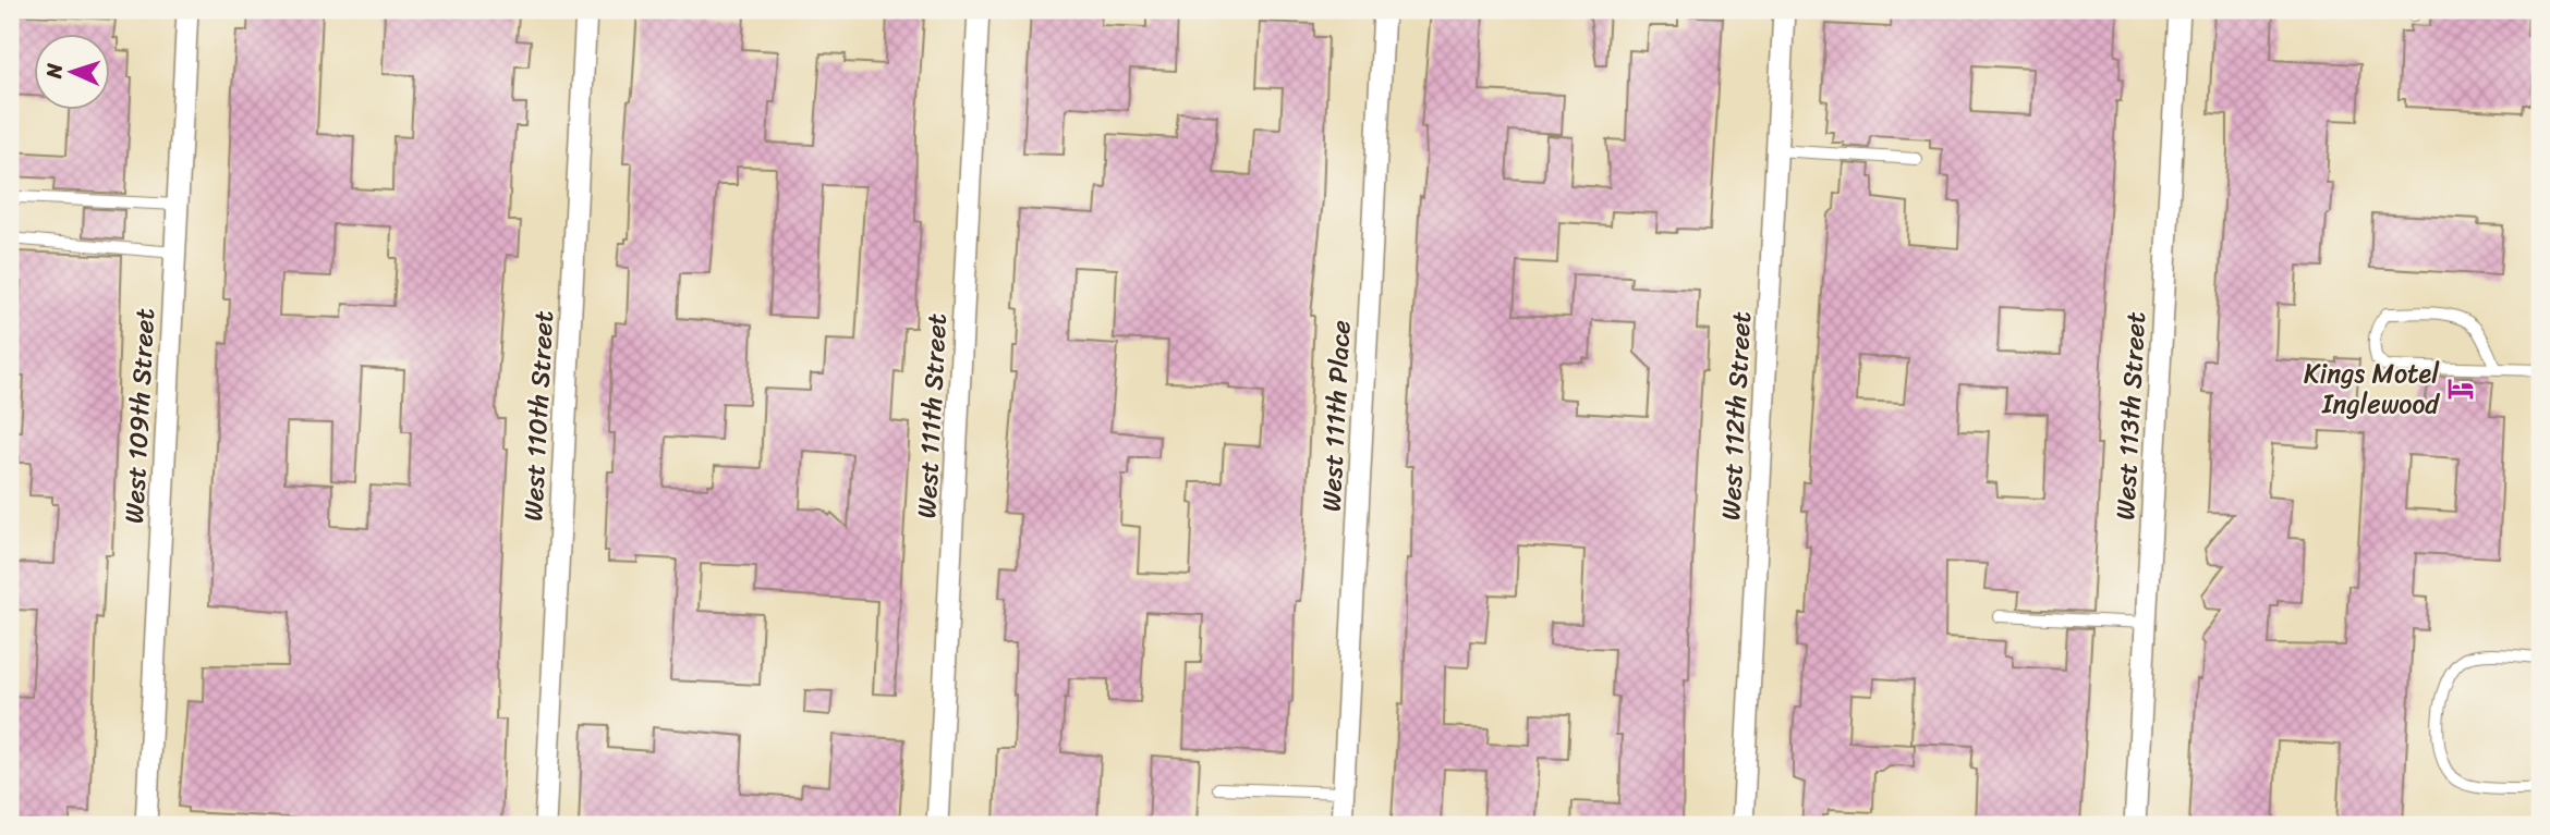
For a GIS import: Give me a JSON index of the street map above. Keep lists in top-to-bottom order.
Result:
{
  "streets": {
    "street": [
      "West 109th Street",
      "West 110th Street",
      "West 111th Street",
      "West 111th Place",
      "West 112th Street",
      "West 113th Street"
    ]
  },
  "places": {
    "hotel": ["Kings Motel Inglewood"]
  },
  "north": "left"
}
